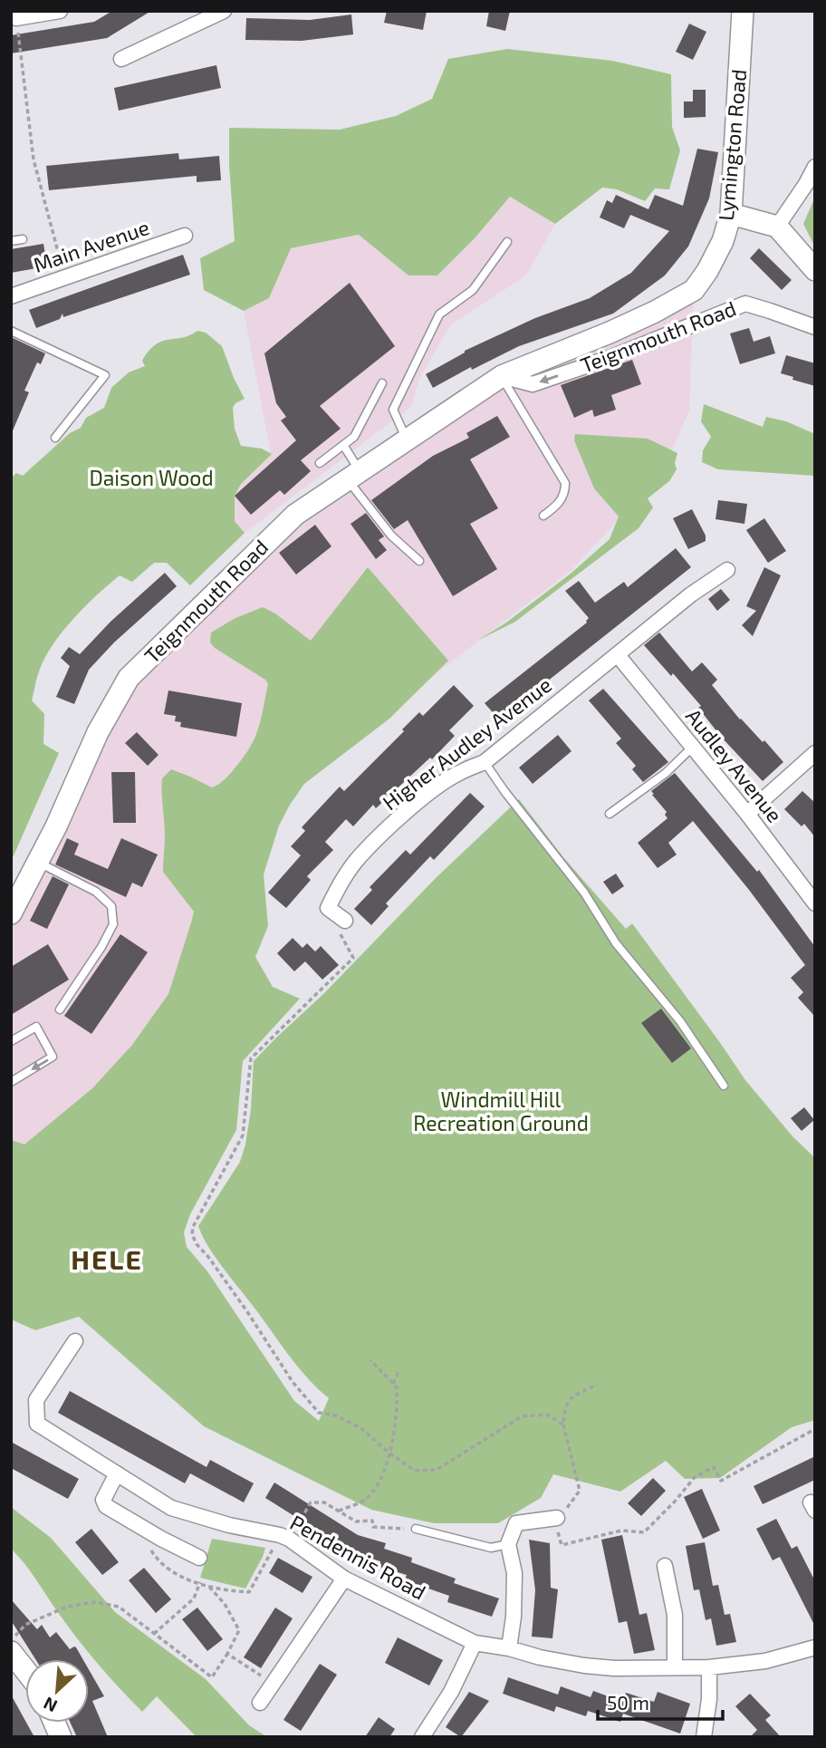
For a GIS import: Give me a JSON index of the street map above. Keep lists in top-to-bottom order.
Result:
{
  "streets": {
    "street": [
      "Lymington Road",
      "Main Avenue",
      "Teignmouth Road",
      "Higher Audley Avenue",
      "Audley Avenue",
      "Pendennis Road"
    ]
  },
  "crossings": [
    ["Lymington Road", "Teignmouth Road"],
    ["Higher Audley Avenue", "Audley Avenue"]
  ],
  "districts": ["HELE"],
  "parks": ["Daison Wood", "Windmill Hill Recreation Ground"],
  "scale_bar": "50 m",
  "north": "bottom left"
}
